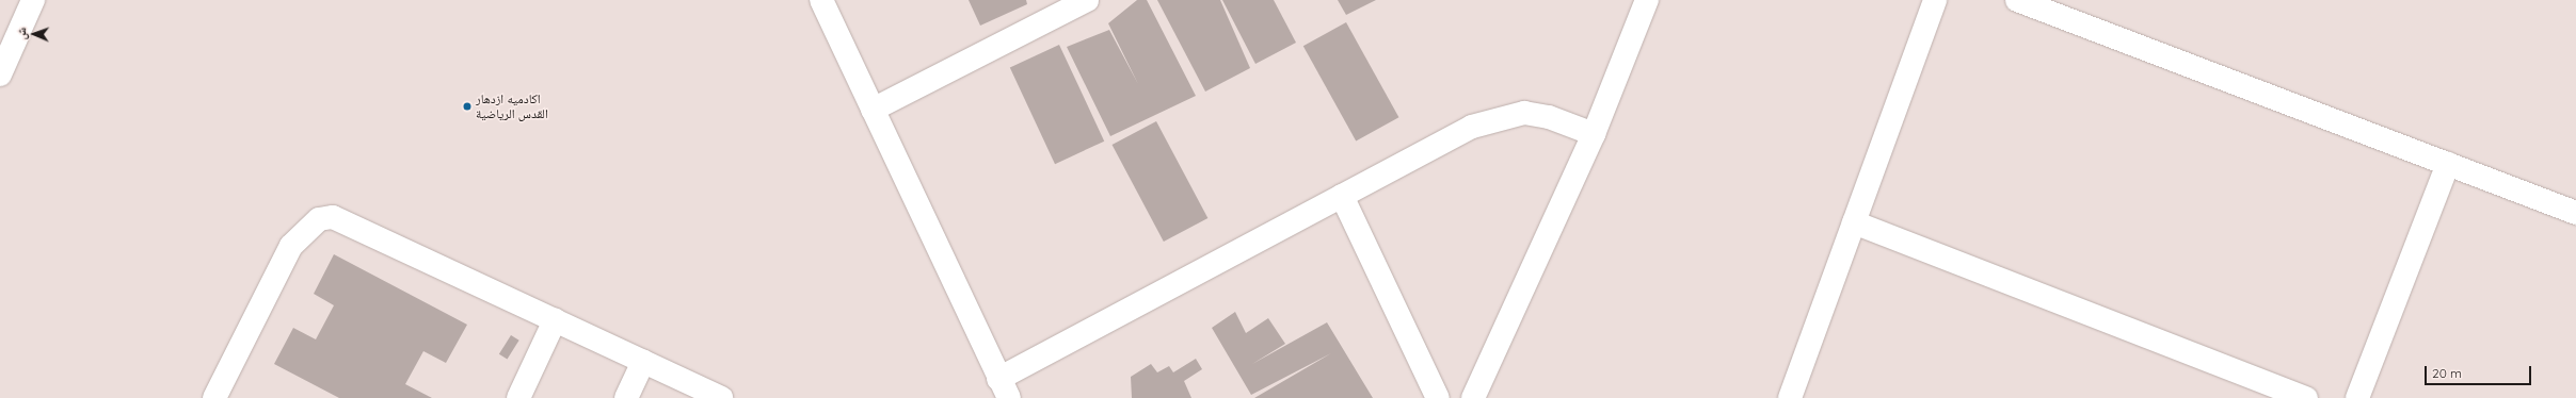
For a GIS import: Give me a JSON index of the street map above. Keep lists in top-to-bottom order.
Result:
{
  "places": ["اكادميه ازدهار القدس الرياضية"],
  "scale_bar": "20 m",
  "north": "left"
}
